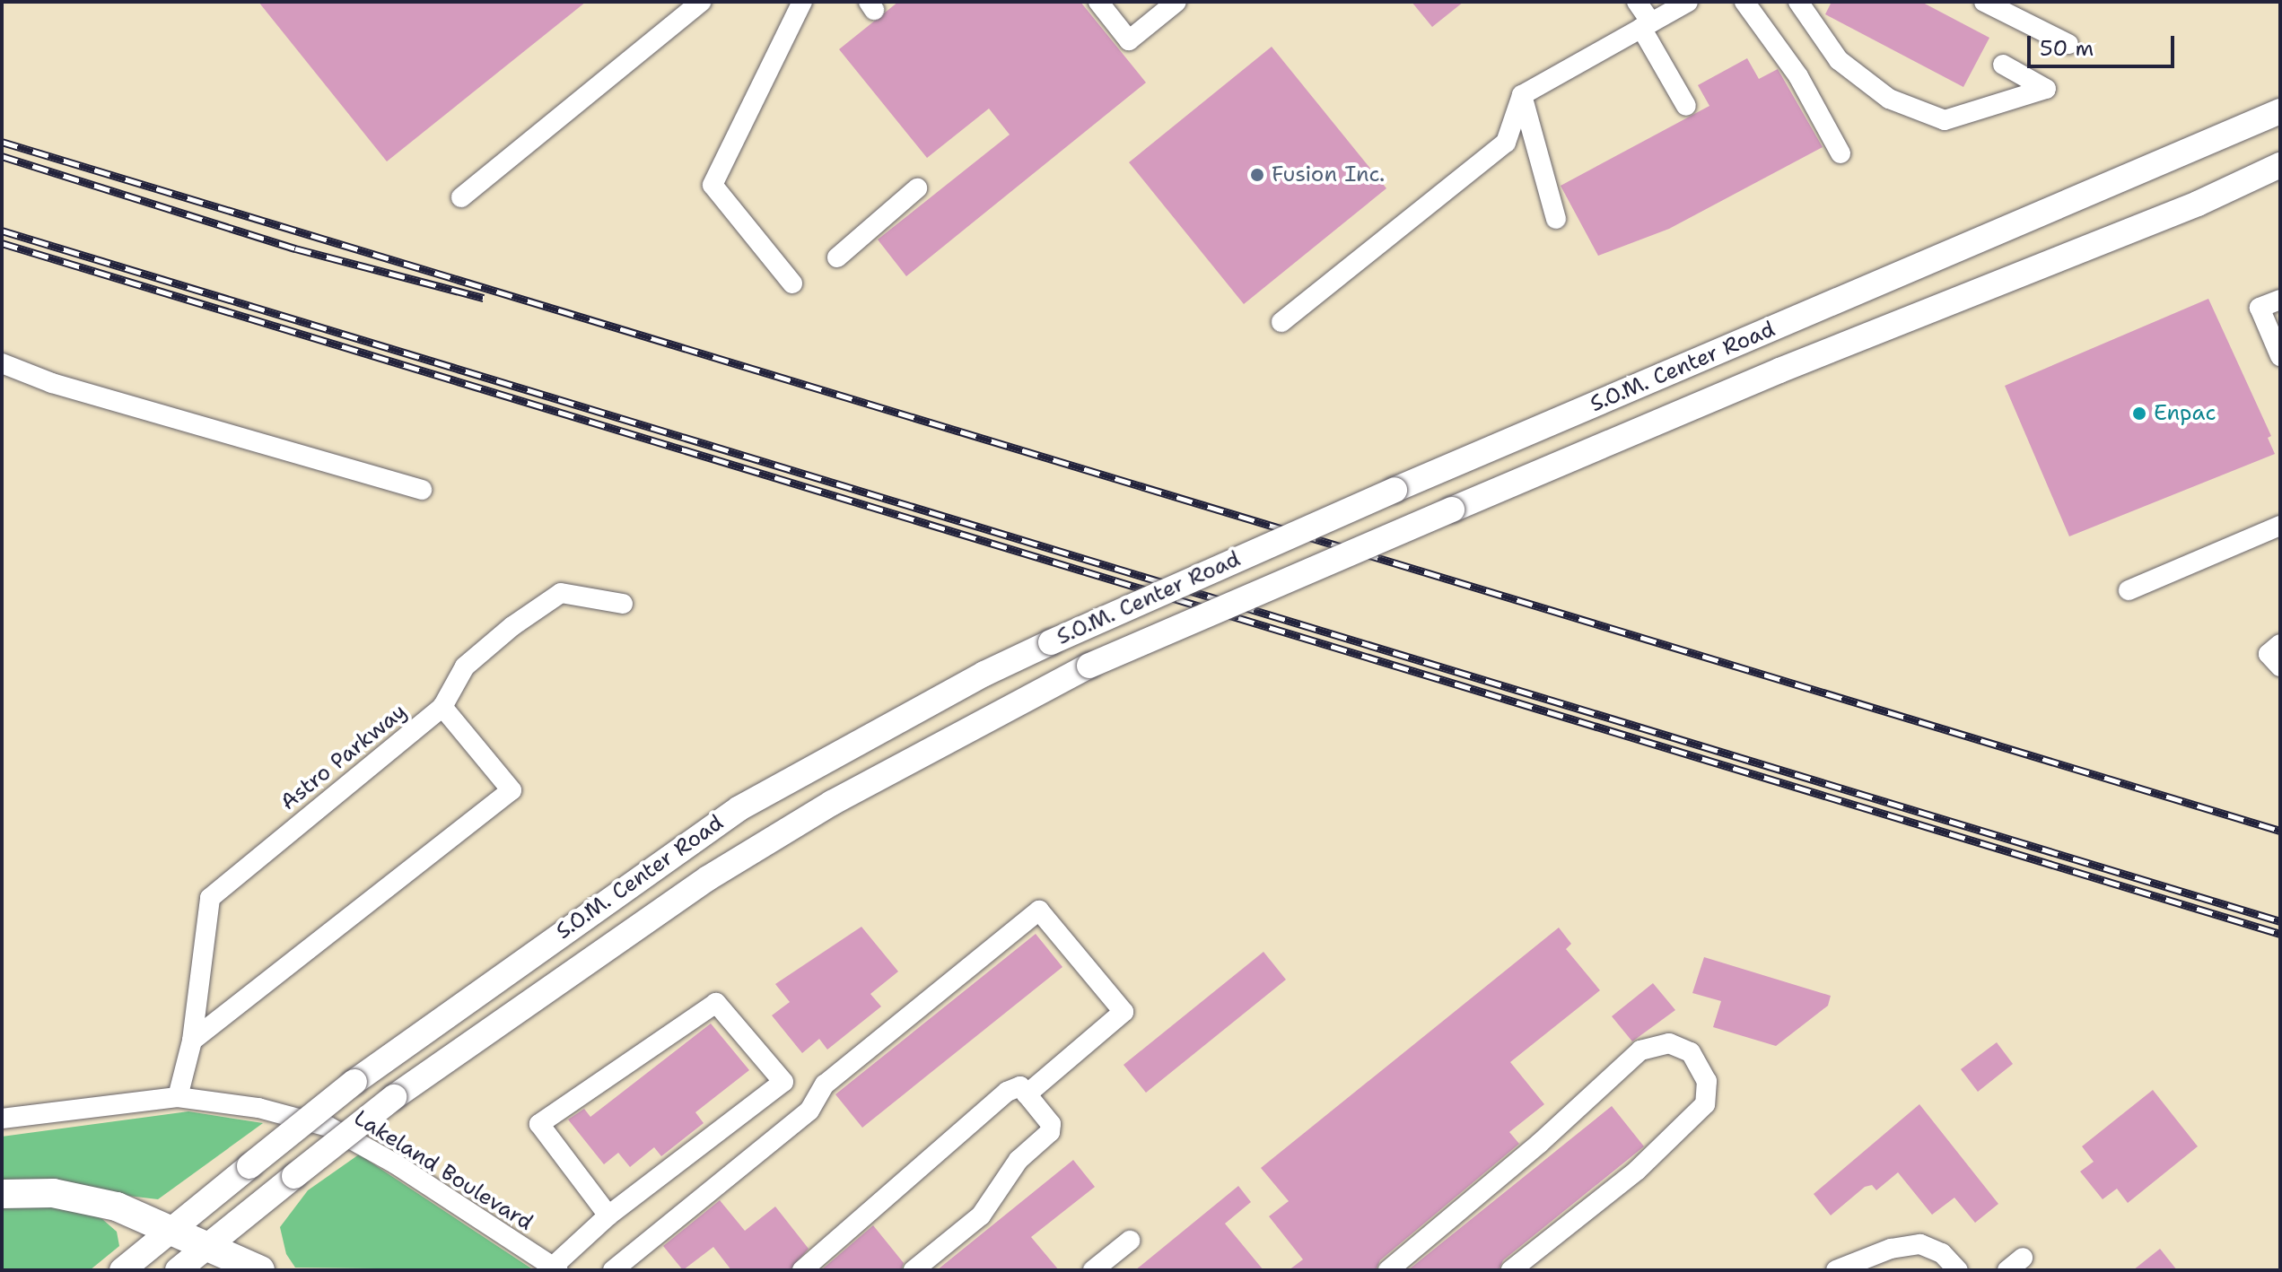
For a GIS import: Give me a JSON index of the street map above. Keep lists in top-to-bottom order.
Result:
{
  "streets": {
    "main road": ["S.O.M. Center Road"],
    "street": ["Astro Parkway", "Lakeland Boulevard"]
  },
  "crossings": [
    ["Astro Parkway", "Lakeland Boulevard"]
  ],
  "places": ["Fusion Inc.", "Enpac"],
  "scale_bar": "50 m"
}
